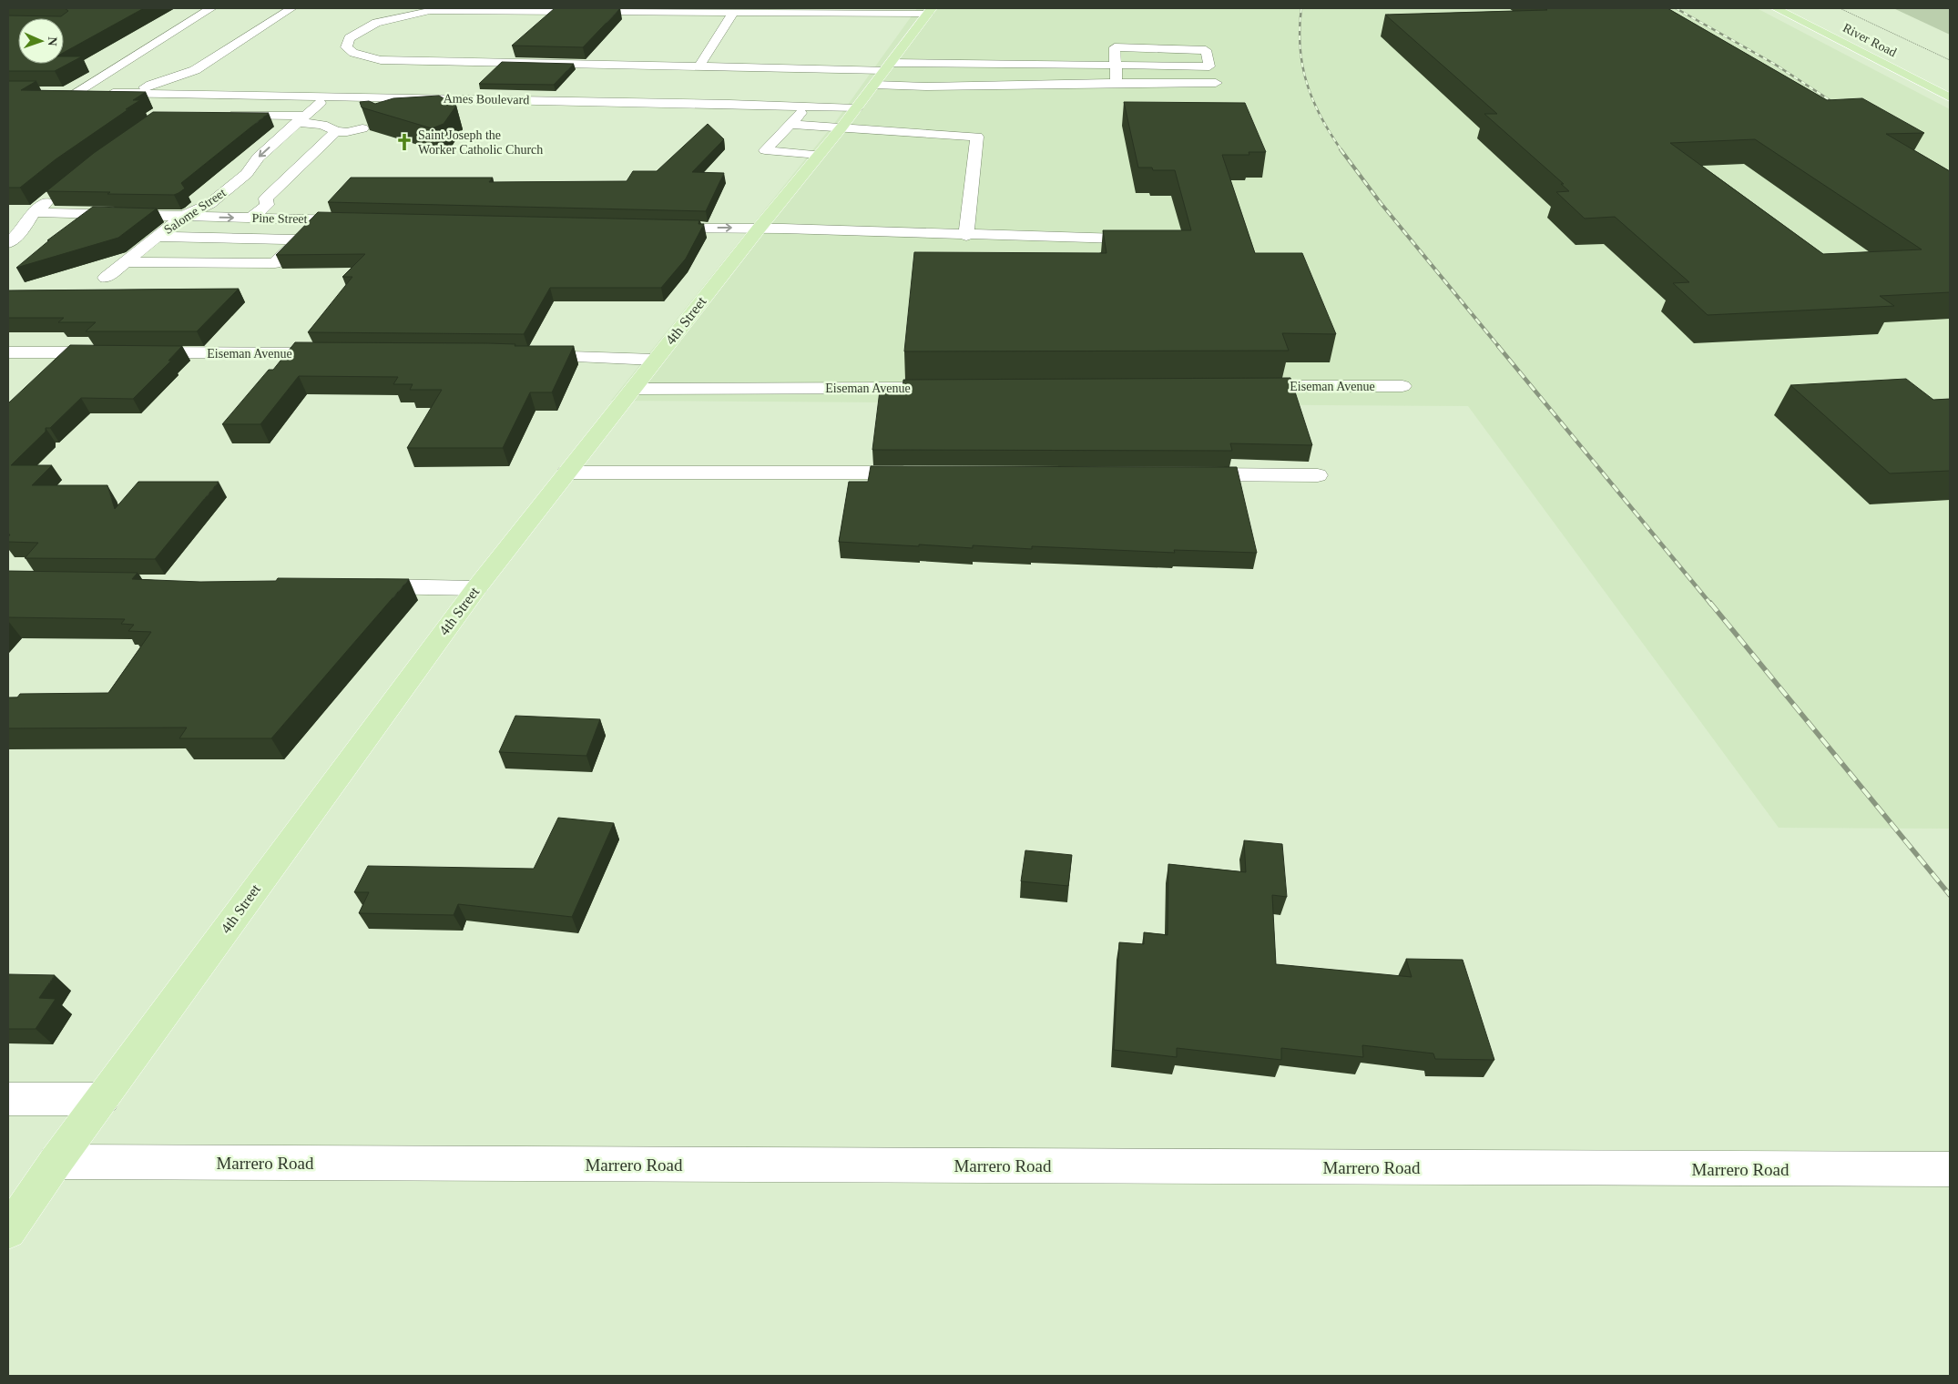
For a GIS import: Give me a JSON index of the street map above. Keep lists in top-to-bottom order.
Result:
{
  "streets": {
    "main road": ["River Road", "4th Street"],
    "street": [
      "Ames Boulevard",
      "Salome Street",
      "Pine Street",
      "Eiseman Avenue",
      "Marrero Road"
    ]
  },
  "crossings": [
    ["Ames Boulevard", "Salome Street"],
    ["Ames Boulevard", "4th Street"],
    ["Salome Street", "Pine Street"],
    ["4th Street", "Eiseman Avenue"],
    ["4th Street", "Marrero Road"]
  ],
  "places": {
    "church": ["Saint Joseph the Worker Catholic Church"]
  },
  "north": "right"
}
